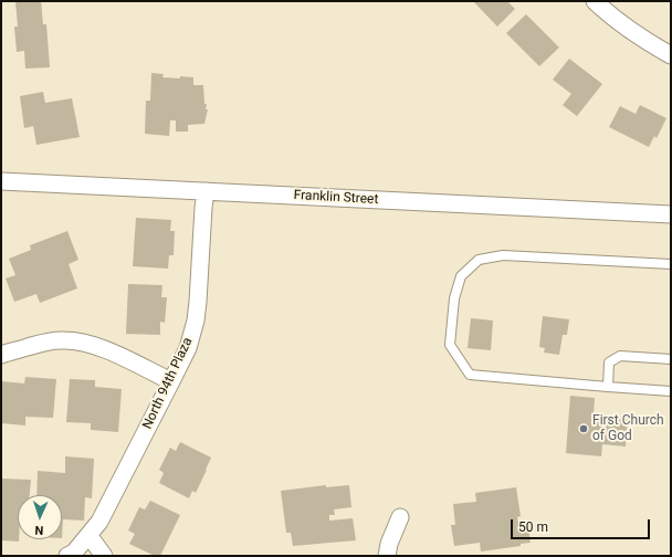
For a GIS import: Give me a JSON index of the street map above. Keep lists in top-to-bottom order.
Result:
{
  "streets": {
    "street": ["Franklin Street", "North 94th Plaza"]
  },
  "crossings": [
    ["Franklin Street", "North 94th Plaza"]
  ],
  "places": ["First Church of God"],
  "scale_bar": "50 m",
  "north": "bottom"
}
